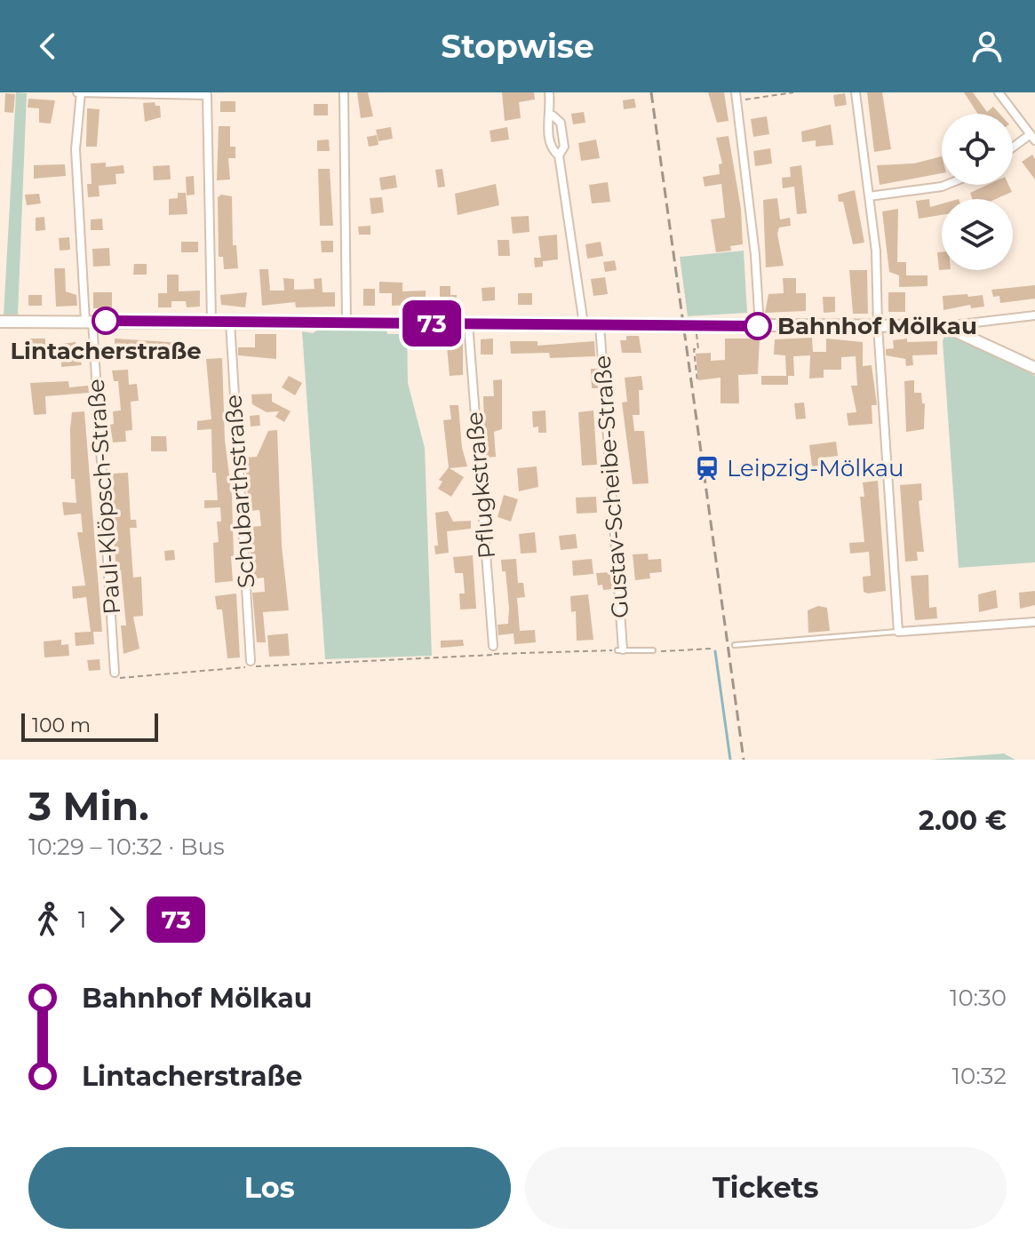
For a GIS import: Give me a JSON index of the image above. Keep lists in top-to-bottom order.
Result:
{
  "streets": {
    "street": [
      "Pflugkstraße",
      "Gustav-Scheibe-Straße",
      "Schubarthstraße",
      "Paul-Klöpsch-Straße"
    ]
  },
  "places": {
    "other": ["Lintacherstraße", "Bahnhof Mölkau"],
    "station": ["Leipzig-Mölkau"]
  },
  "lines": ["bus line 73"],
  "scale_bar": "100 m",
  "page": {
    "header": "Stopwise",
    "on_map": "73",
    "scale": "100 m",
    "heading": ["3 Min.", "10:29 – 10:32 · Bus", "2.00 €"],
    "legs": ["1", "73"],
    "list": [
      {
        "name": "Bahnhof Mölkau",
        "value": "10:30"
      },
      {
        "name": "Lintacherstraße",
        "value": "10:32"
      }
    ],
    "buttons": ["Los", "Tickets"]
  }
}
